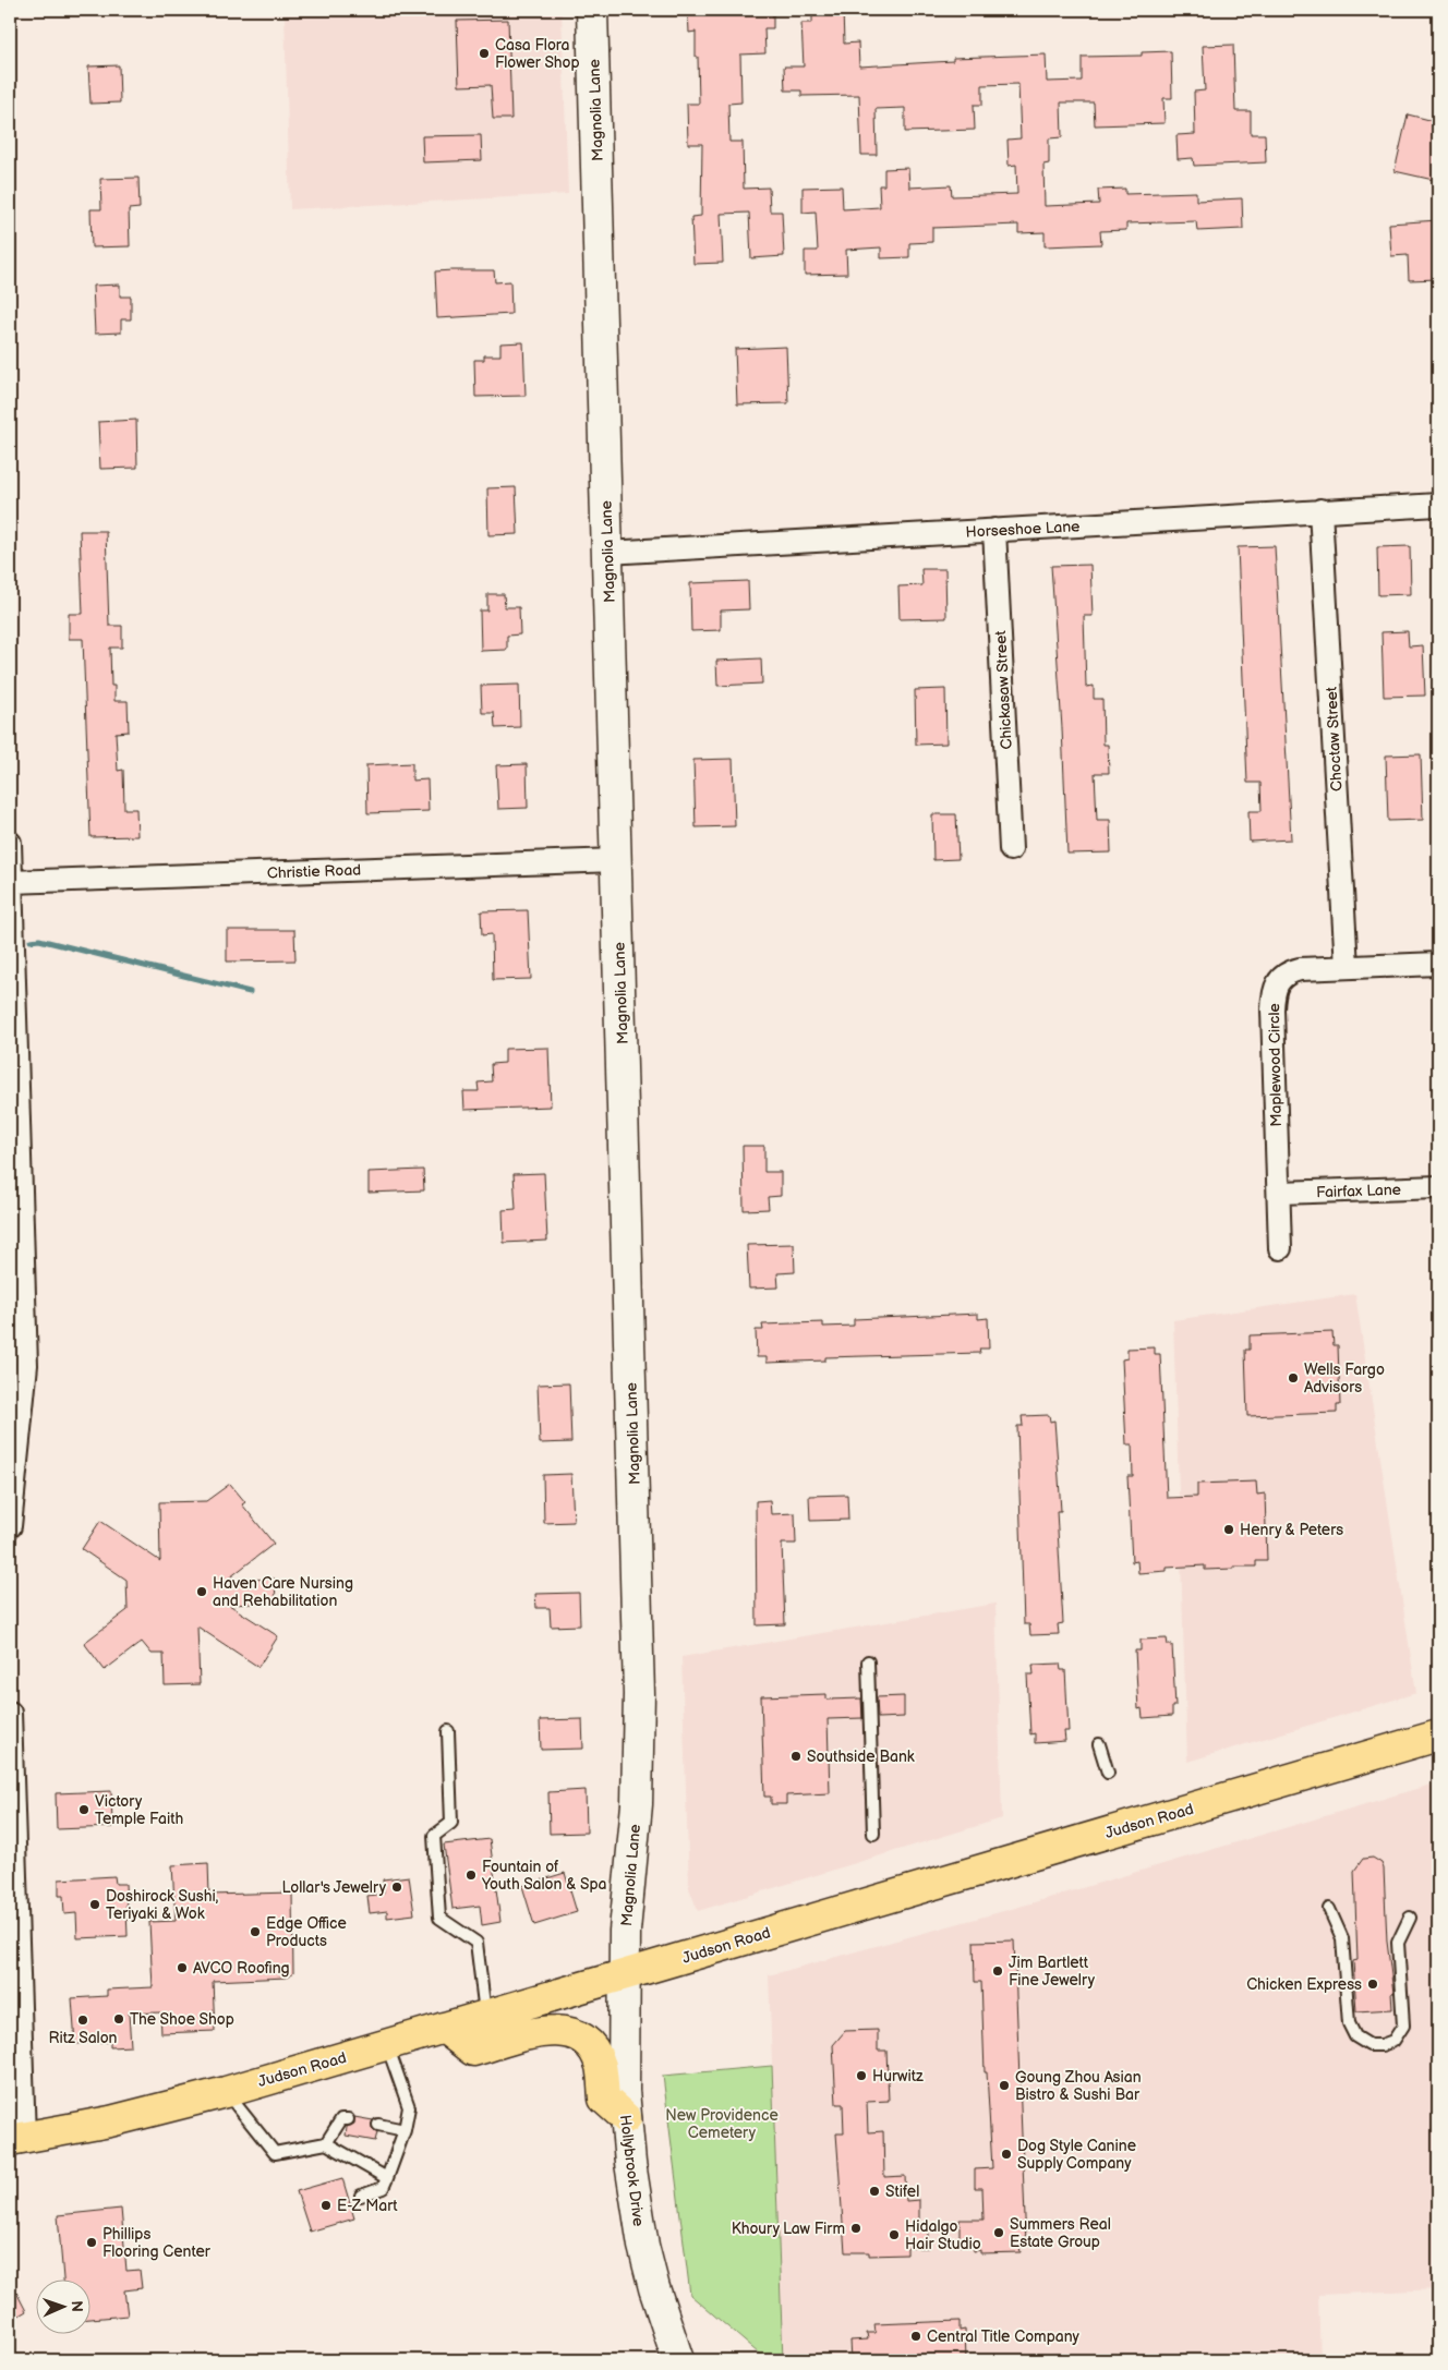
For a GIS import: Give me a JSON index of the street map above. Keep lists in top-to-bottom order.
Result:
{
  "streets": {
    "main road": ["Magnolia Lane", "Judson Road", "Hollybrook Drive"],
    "street": [
      "Horseshoe Lane",
      "Chickasaw Street",
      "Choctaw Street",
      "Christie Road",
      "Maplewood Circle",
      "Fairfax Lane"
    ]
  },
  "crossings": [
    ["Magnolia Lane", "Horseshoe Lane"],
    ["Magnolia Lane", "Christie Road"],
    ["Magnolia Lane", "Judson Road"],
    ["Magnolia Lane", "Hollybrook Drive"],
    ["Horseshoe Lane", "Chickasaw Street"],
    ["Horseshoe Lane", "Choctaw Street"],
    ["Choctaw Street", "Maplewood Circle"],
    ["Maplewood Circle", "Fairfax Lane"],
    ["Judson Road", "Hollybrook Drive"]
  ],
  "parks": ["New Providence Cemetery"],
  "places": [
    "Casa Flora Flower Shop",
    "Wells Fargo Advisors",
    "Henry & Peters",
    "Haven Care Nursing and Rehabilitation",
    "Southside Bank",
    "Victory Temple Faith",
    "Fountain of Youth Salon & Spa",
    "Lollar's Jewelry",
    "Doshirock Sushi, Teriyaki & Wok",
    "Edge Office Products",
    "AVCO Roofing",
    "Jim Bartlett Fine Jewelry",
    "Chicken Express",
    "The Shoe Shop",
    "Ritz Salon",
    "Hurwitz",
    "Goung Zhou Asian Bistro & Sushi Bar",
    "Dog Style Canine Supply Company",
    "Stifel",
    "E-Z Mart",
    "Khoury Law Firm",
    "Summers Real Estate Group",
    "Hidalgo Hair Studio",
    "Phillips Flooring Center",
    "Central Title Company"
  ],
  "north": "right"
}
